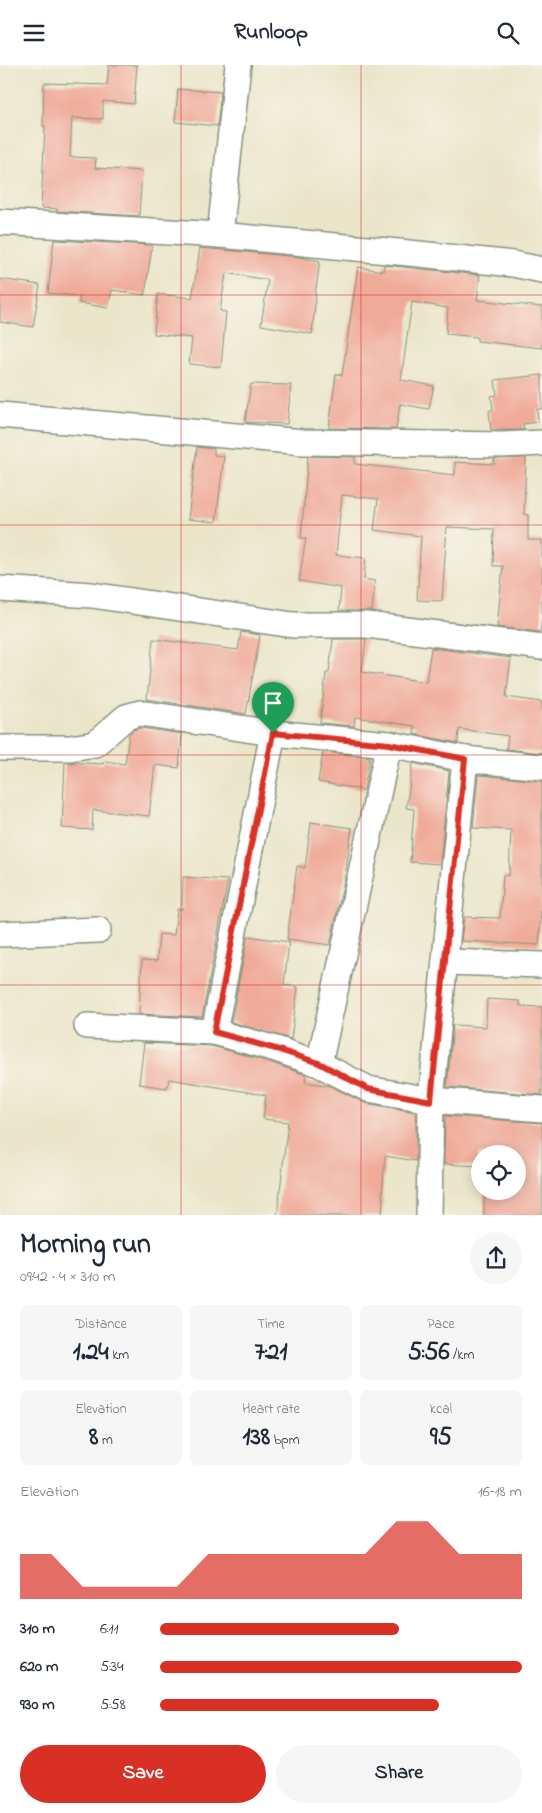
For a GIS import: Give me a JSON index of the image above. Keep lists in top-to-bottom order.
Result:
{
  "page": {
    "header": "Runloop",
    "heading": ["Morning run", "09:42 · 4 × 310 m"],
    "stats": [
      ["Distance", "1.24 km"],
      ["Time", "7:21"],
      ["Pace", "5:56 /km"],
      ["Elevation", "8 m"],
      ["Heart rate", "138 bpm"],
      ["kcal", "95"]
    ],
    "chart": ["Elevation", "16–18 m"],
    "list": [
      {
        "name": "310 m",
        "note": "6:11"
      },
      {
        "name": "620 m",
        "note": "5:34"
      },
      {
        "name": "930 m",
        "note": "5:58"
      }
    ],
    "buttons": ["Save", "Share"]
  }
}
